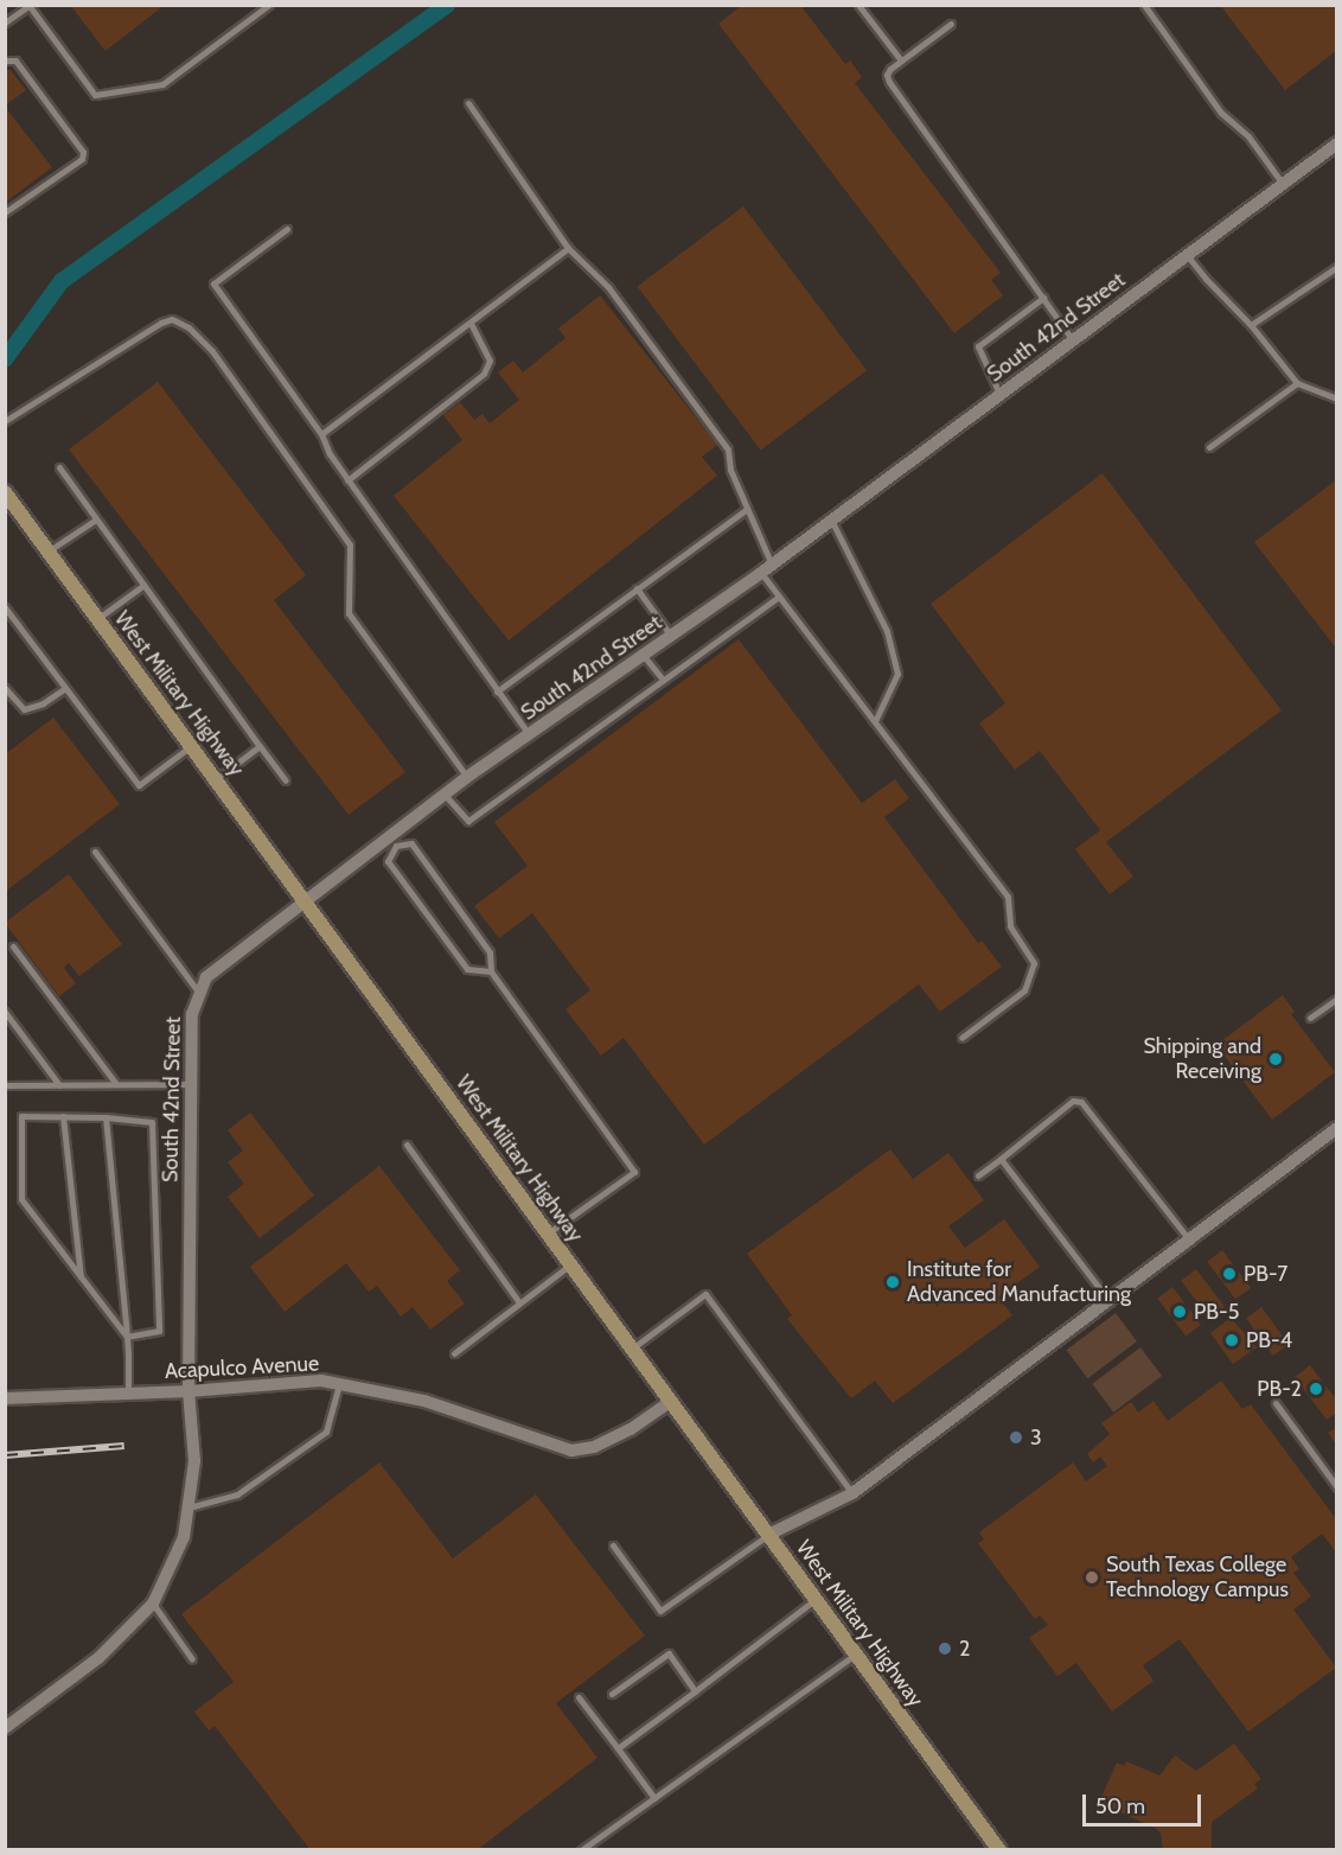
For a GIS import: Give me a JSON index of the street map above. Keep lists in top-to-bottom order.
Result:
{
  "streets": {
    "main road": ["West Military Highway"],
    "street": ["South 42nd Street", "Acapulco Avenue"]
  },
  "crossings": [
    ["South 42nd Street", "West Military Highway"],
    ["South 42nd Street", "Acapulco Avenue"],
    ["West Military Highway", "Acapulco Avenue"]
  ],
  "places": [
    "Shipping and Receiving",
    "PB-7",
    "Institute for Advanced Manufacturing",
    "PB-5",
    "PB-4",
    "PB-2",
    "3",
    "South Texas College Technology Campus",
    "2"
  ],
  "scale_bar": "50 m"
}
